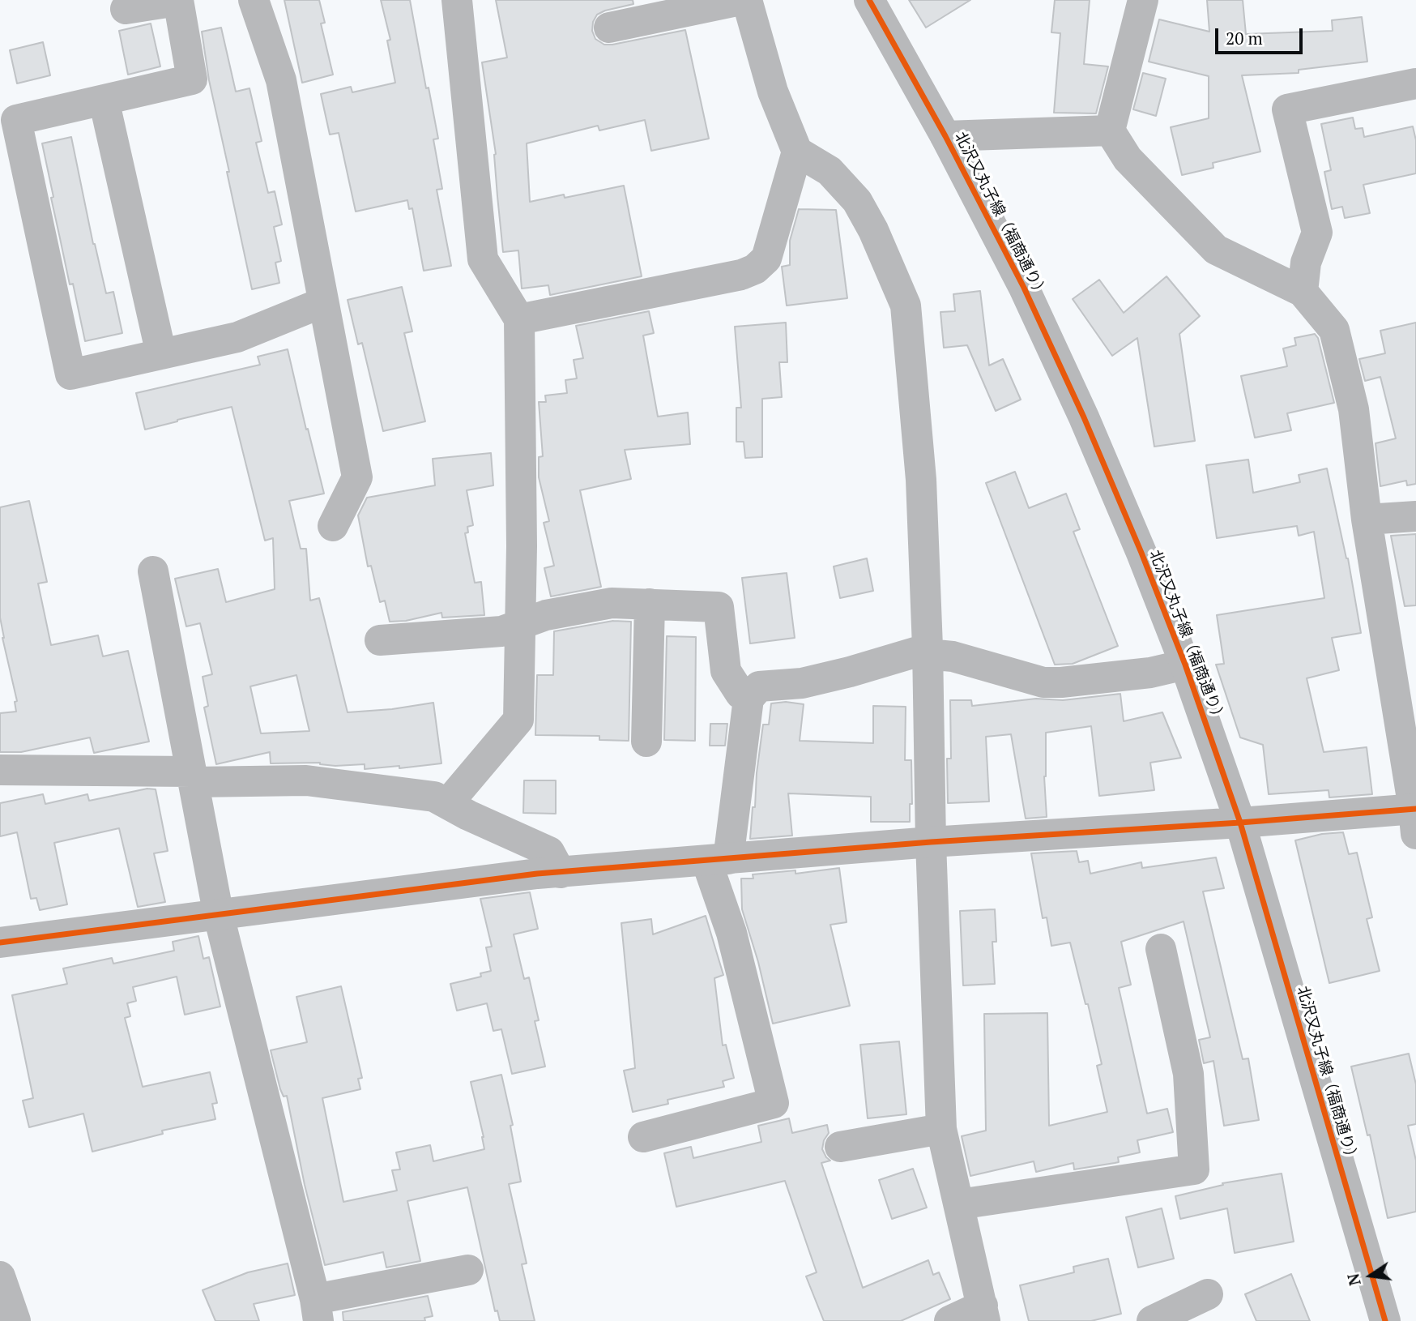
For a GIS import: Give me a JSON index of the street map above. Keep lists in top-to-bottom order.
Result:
{
  "streets": {
    "street": ["北沢又丸子線（福商通り）"]
  },
  "scale_bar": "20 m",
  "north": "left"
}
